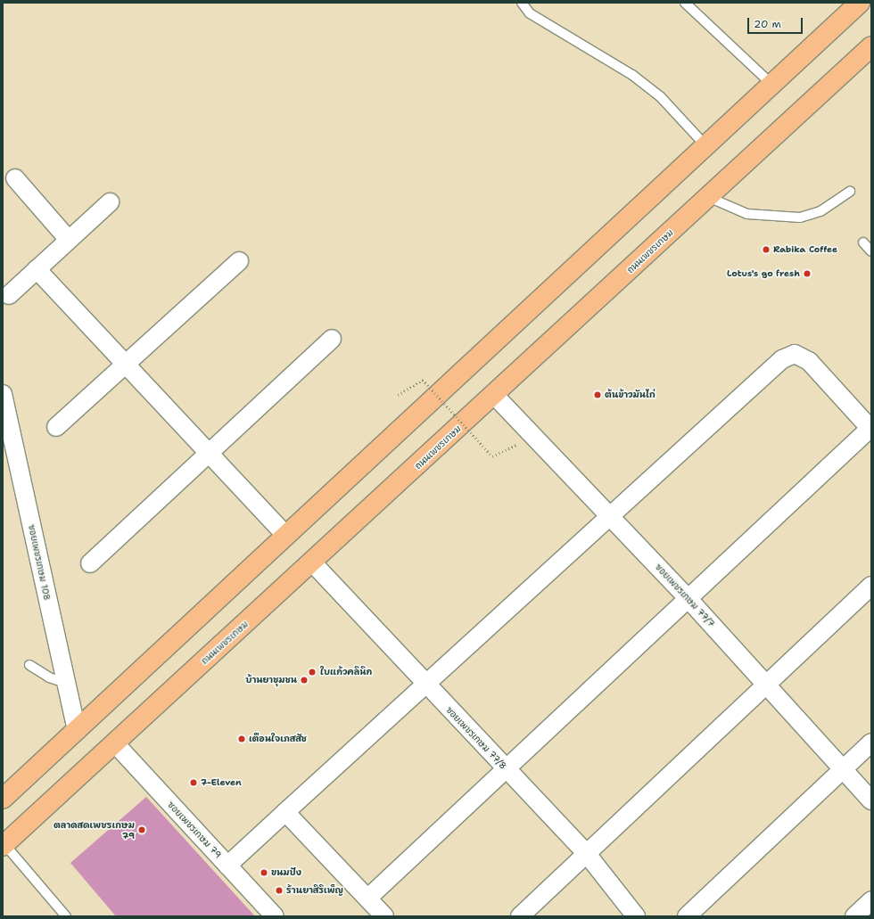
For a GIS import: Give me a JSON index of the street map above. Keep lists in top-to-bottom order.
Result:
{
  "streets": {
    "main road": ["ถนนเพชรเกษม"],
    "street": [
      "ซอยเพชรเกษม 108",
      "ซอยเพชรเกษม 77/7",
      "ซอยเพชรเกษม 77/8",
      "ซอยเพชรเกษม 79"
    ]
  },
  "crossings": [
    ["ถนนเพชรเกษม", "ซอยเพชรเกษม 77/7"],
    ["ถนนเพชรเกษม", "ซอยเพชรเกษม 77/8"],
    ["ถนนเพชรเกษม", "ซอยเพชรเกษม 79"]
  ],
  "places": [
    "Rabika Coffee",
    "Lotus's go fresh",
    "ต้นข้าวมันไก่",
    "ใบแก้วคลินิก",
    "บ้านยาชุมชน",
    "เตือนใจเภสสัช",
    "7-Eleven",
    "ตลาดสดเพชรเกษม 79",
    "ขนมปัง",
    "ร้านยาสิริเพ็ญ"
  ],
  "scale_bar": "20 m"
}
